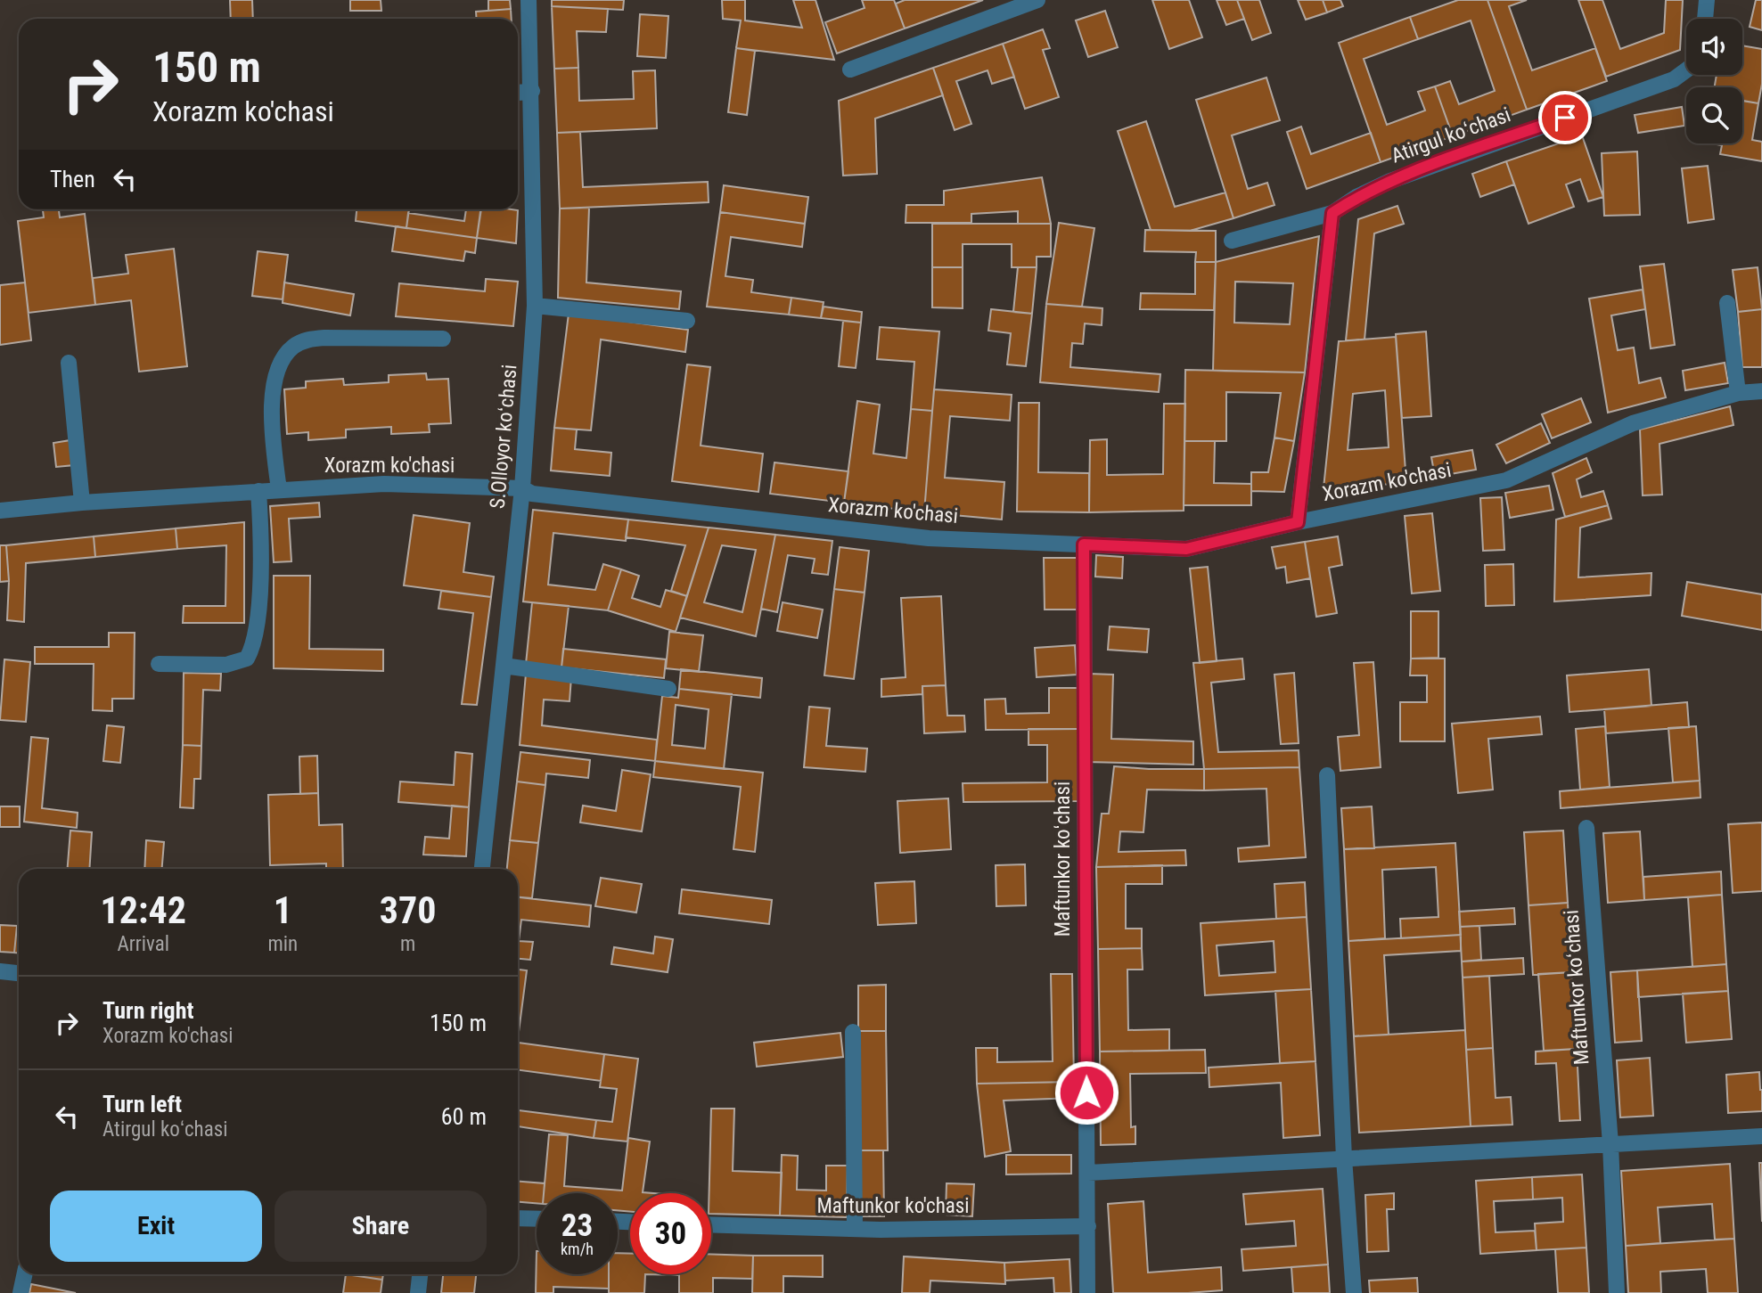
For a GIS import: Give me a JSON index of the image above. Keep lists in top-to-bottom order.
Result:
{
  "streets": {
    "street": [
      "Atirgul koʻchasi",
      "S.Olloyor koʻchasi",
      "Xorazm ko'chasi",
      "Maftunkor koʻchasi",
      "Maftunkor ko'chasi"
    ]
  },
  "crossings": [
    ["S.Olloyor koʻchasi", "Xorazm ko'chasi"],
    ["Xorazm ko'chasi", "Maftunkor koʻchasi"],
    ["Maftunkor koʻchasi", "Maftunkor ko'chasi"]
  ],
  "page": {
    "turn": ["150 m", "Xorazm ko'chasi"],
    "then": "Then",
    "eta": [
      "12:42",
      "Arrival",
      "1",
      "min",
      "370",
      "m"
    ],
    "list": [
      {
        "name": "Turn right",
        "note": "Xorazm ko'chasi",
        "value": "150 m"
      },
      {
        "name": "Turn left",
        "note": "Atirgul koʻchasi",
        "value": "60 m"
      }
    ],
    "buttons": ["Exit", "Share"],
    "speed": "23 km/h",
    "limit": "30"
  }
}
